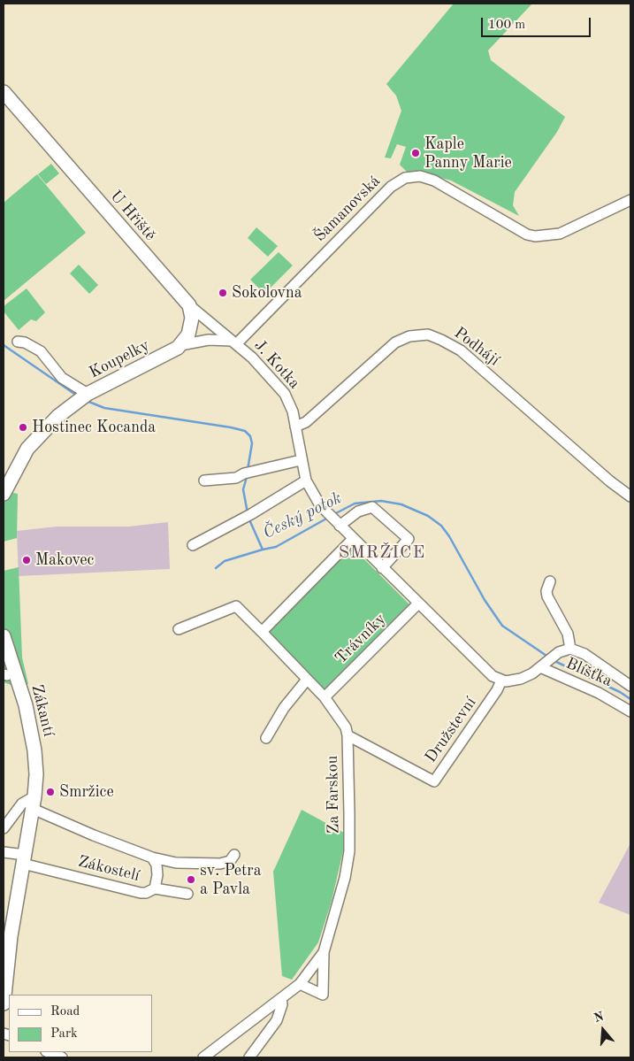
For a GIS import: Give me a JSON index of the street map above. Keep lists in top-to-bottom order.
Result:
{
  "streets": {
    "main road": ["U Hřiště", "Koupelky", "Zákantí"],
    "street": [
      "Šamanovská",
      "Podhájí",
      "J. Kotka",
      "Trávníky",
      "Blíšťka",
      "Družstevní",
      "Za Farskou",
      "Zákostelí"
    ]
  },
  "crossings": [
    ["Šamanovská", "Koupelky"],
    ["Šamanovská", "J. Kotka"],
    ["Podhájí", "J. Kotka"],
    ["Koupelky", "J. Kotka"],
    ["Trávníky", "Za Farskou"],
    ["Blíšťka", "Družstevní"],
    ["Zákantí", "Zákostelí"],
    ["Družstevní", "Za Farskou"]
  ],
  "districts": ["SMRŽICE"],
  "water": ["Český potok"],
  "places": [
    "Kaple Panny Marie",
    "Sokolovna",
    "Hostinec Kocanda",
    "Makovec",
    "Smržice",
    "sv. Petra a Pavla"
  ],
  "legend": ["Road", "Park"],
  "scale_bar": "100 m",
  "north": "top"
}
